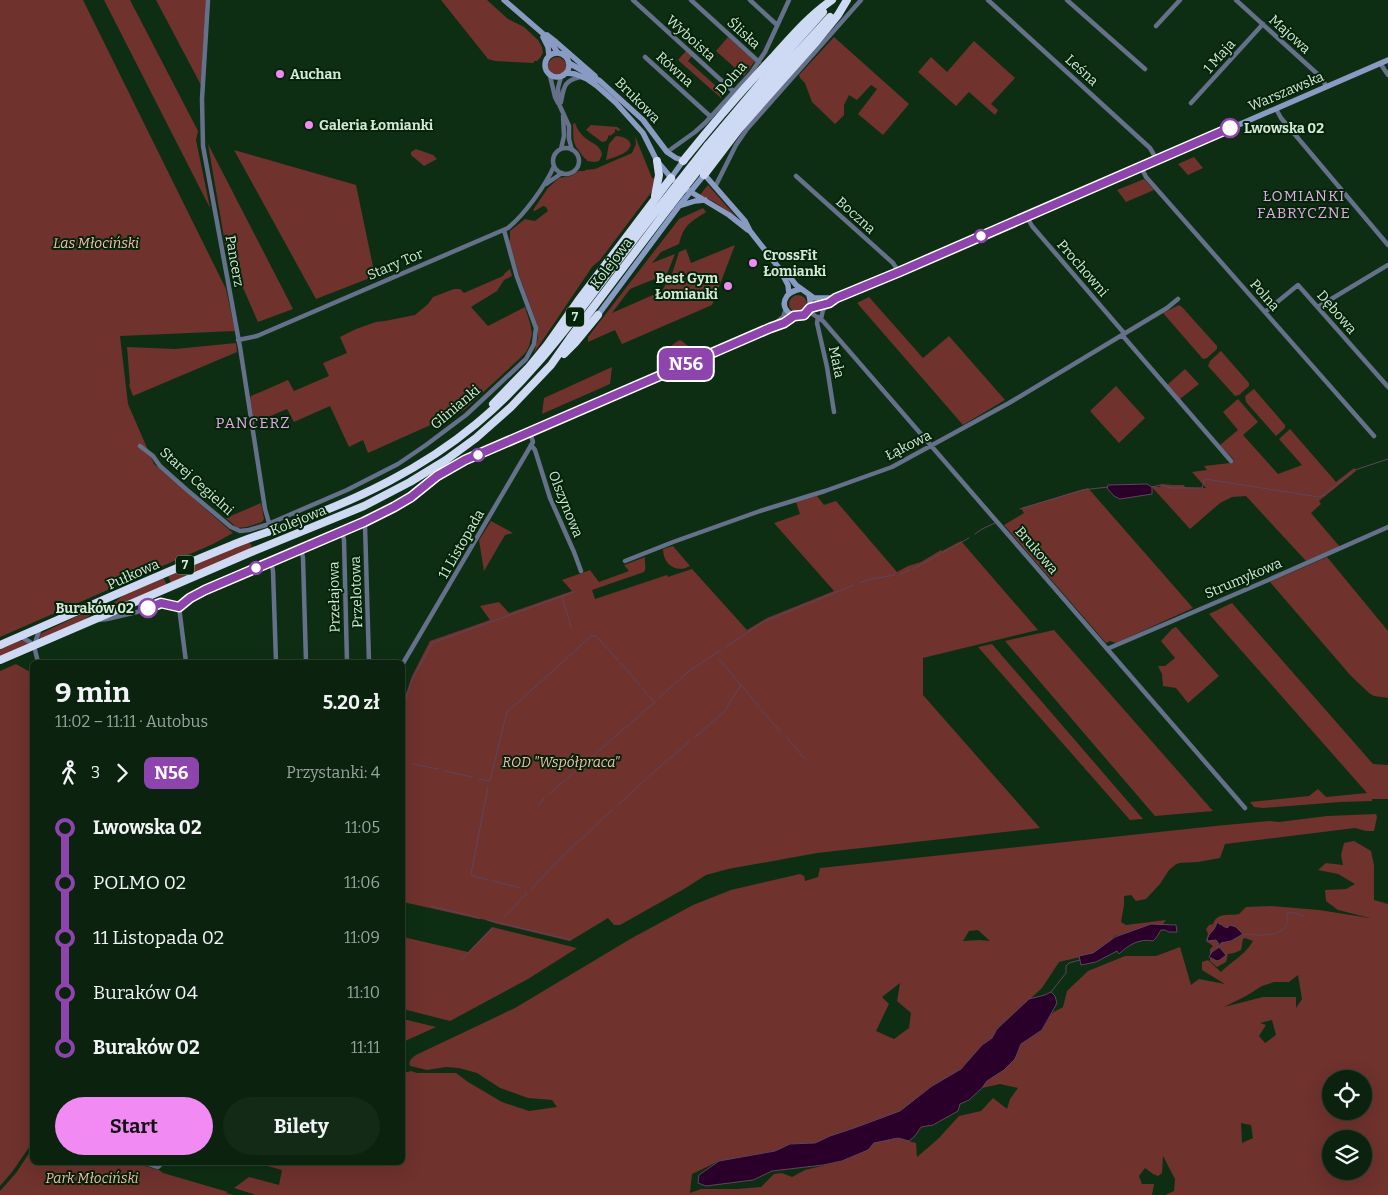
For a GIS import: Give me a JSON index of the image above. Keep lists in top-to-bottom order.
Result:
{
  "streets": {
    "highway": ["Kolejowa", "7", "Pułkowa"],
    "street": [
      "Śliska",
      "Majowa",
      "Wyboista",
      "1 Maja",
      "Równa",
      "Leśna",
      "Dolna",
      "Warszawska",
      "Brukowa",
      "Boczna",
      "Pancerz",
      "Stary Tor",
      "Prochowni",
      "Polna",
      "Dębowa",
      "Mała",
      "Glinianki",
      "Łąkowa",
      "Starej Cegielni",
      "Olszynowa",
      "11 Listopada",
      "Strumykowa",
      "Przelotowa",
      "Przełajowa"
    ]
  },
  "crossings": [
    ["Śliska", "Dolna"],
    ["Majowa", "1 Maja"],
    ["Majowa", "Warszawska"],
    ["Wyboista", "Dolna"],
    ["Równa", "Dolna"],
    ["Leśna", "Warszawska"],
    ["Dolna", "Brukowa"],
    ["Warszawska", "Brukowa"],
    ["Warszawska", "Boczna"],
    ["Warszawska", "Prochowni"],
    ["Warszawska", "Polna"],
    ["Warszawska", "Mała"],
    ["Brukowa", "Mała"],
    ["Brukowa", "Łąkowa"],
    ["Brukowa", "Strumykowa"],
    ["Pancerz", "Stary Tor"],
    ["Pancerz", "Glinianki"],
    ["Pancerz", "Starej Cegielni"],
    ["Kolejowa", "Pułkowa"],
    ["Stary Tor", "Glinianki"],
    ["Prochowni", "Łąkowa"],
    ["Polna", "Dębowa"],
    ["Glinianki", "Starej Cegielni"],
    ["Olszynowa", "11 Listopada"]
  ],
  "districts": ["ŁOMIANKI FABRYCZNE", "PANCERZ"],
  "parks": ["Las Młociński", "ROD \"Współpraca\"", "Park Młociński"],
  "places": [
    "Auchan",
    "Galeria Łomianki",
    "Lwowska 02",
    "CrossFit Łomianki",
    "Best Gym Łomianki",
    "Buraków 02"
  ],
  "lines": ["bus line N56"],
  "page": {
    "on_map": "N56",
    "heading": ["9 min", "11:02 – 11:11 · Autobus", "5.20 zł"],
    "legs": ["3", "N56", "Przystanki: 4"],
    "list": [
      {
        "name": "Lwowska 02",
        "value": "11:05"
      },
      {
        "name": "POLMO 02",
        "value": "11:06"
      },
      {
        "name": "11 Listopada 02",
        "value": "11:09"
      },
      {
        "name": "Buraków 04",
        "value": "11:10"
      },
      {
        "name": "Buraków 02",
        "value": "11:11"
      }
    ],
    "buttons": ["Start", "Bilety"]
  }
}
